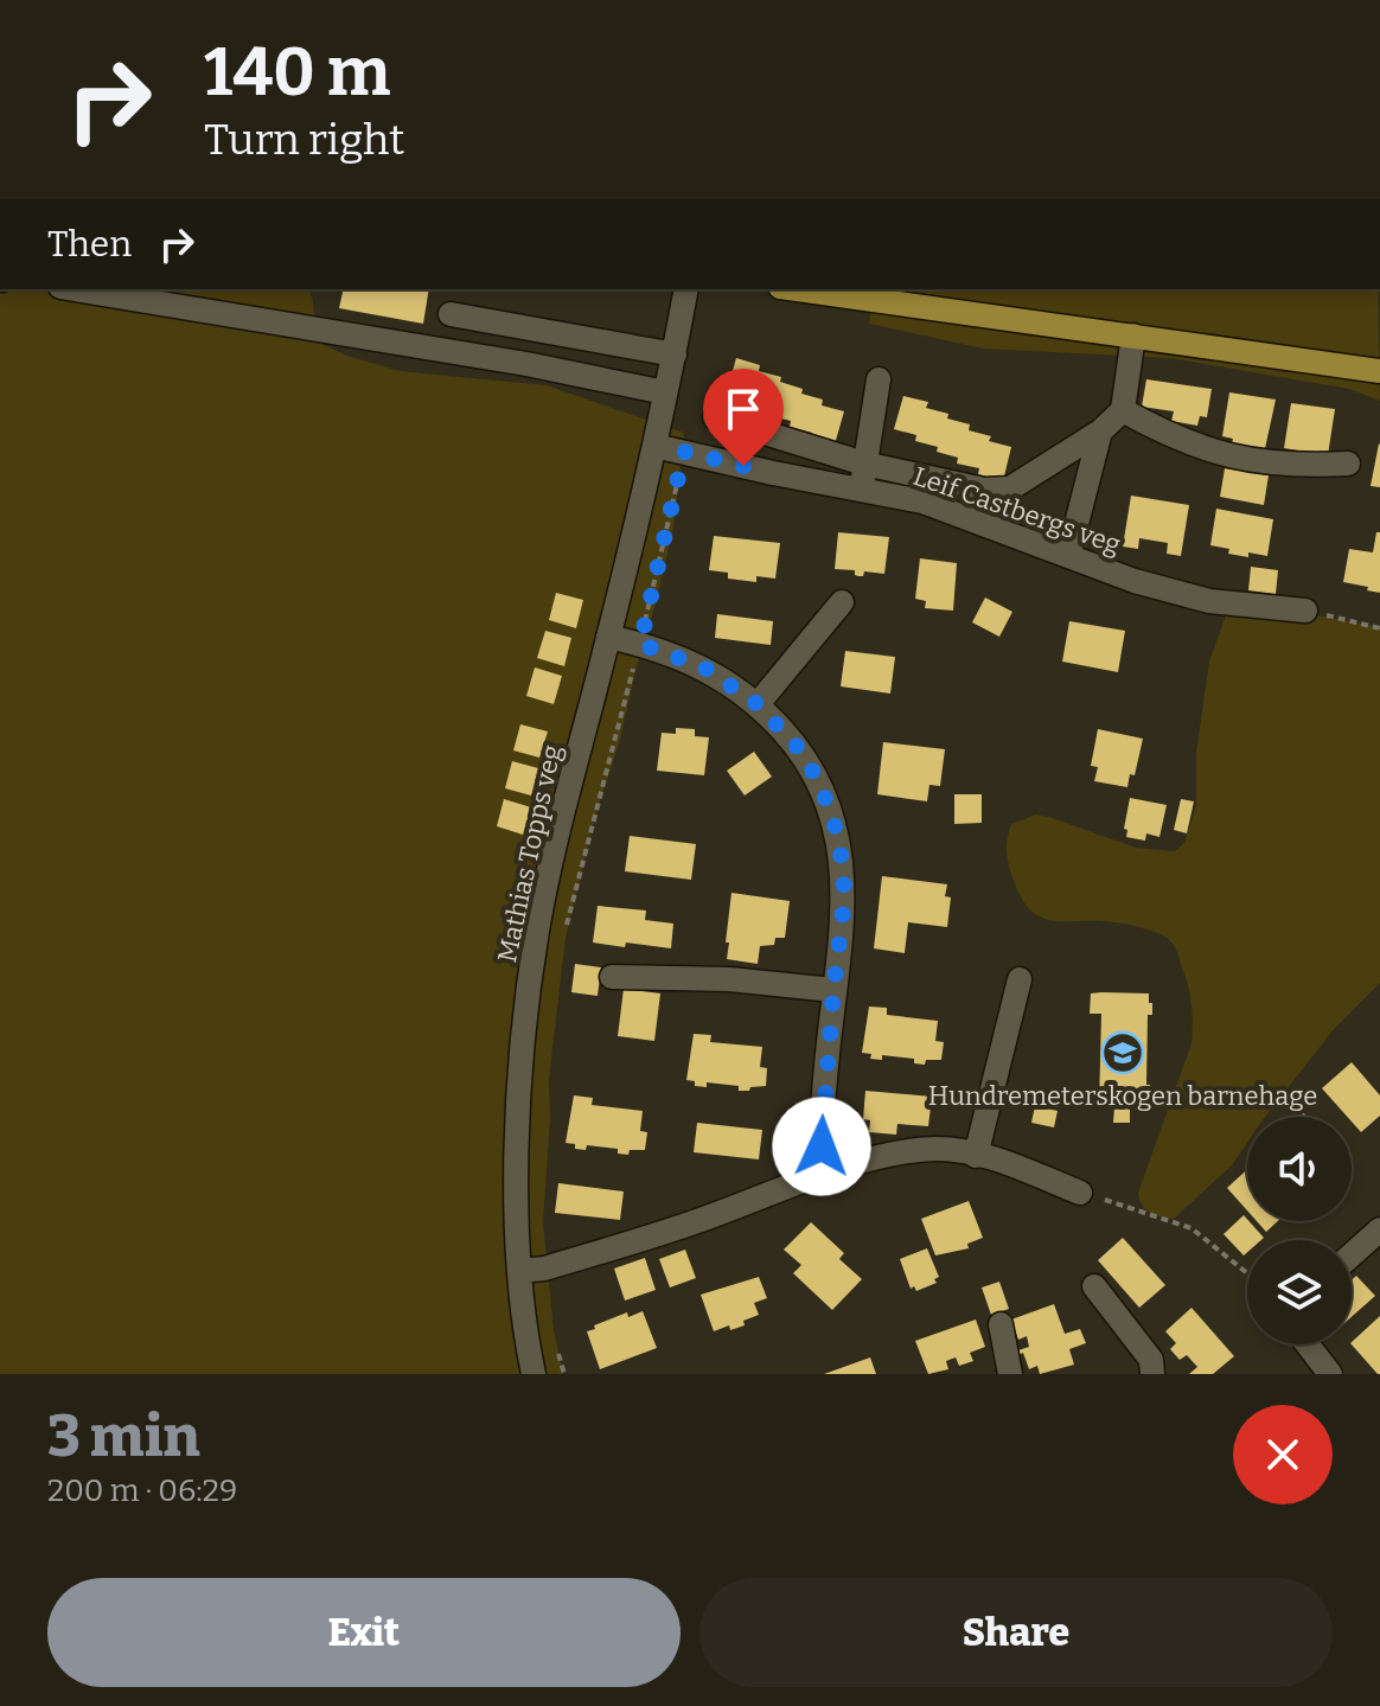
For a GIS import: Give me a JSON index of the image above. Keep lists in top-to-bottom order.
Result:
{
  "streets": {
    "street": ["Leif Castbergs veg", "Mathias Topps veg"]
  },
  "crossings": [
    ["Leif Castbergs veg", "Mathias Topps veg"]
  ],
  "places": {
    "school or university": ["Hundremeterskogen barnehage"]
  },
  "page": {
    "turn": ["140 m", "Turn right"],
    "then": "Then",
    "heading": ["3 min", "200 m · 06:29"],
    "buttons": ["Exit", "Share"]
  }
}
